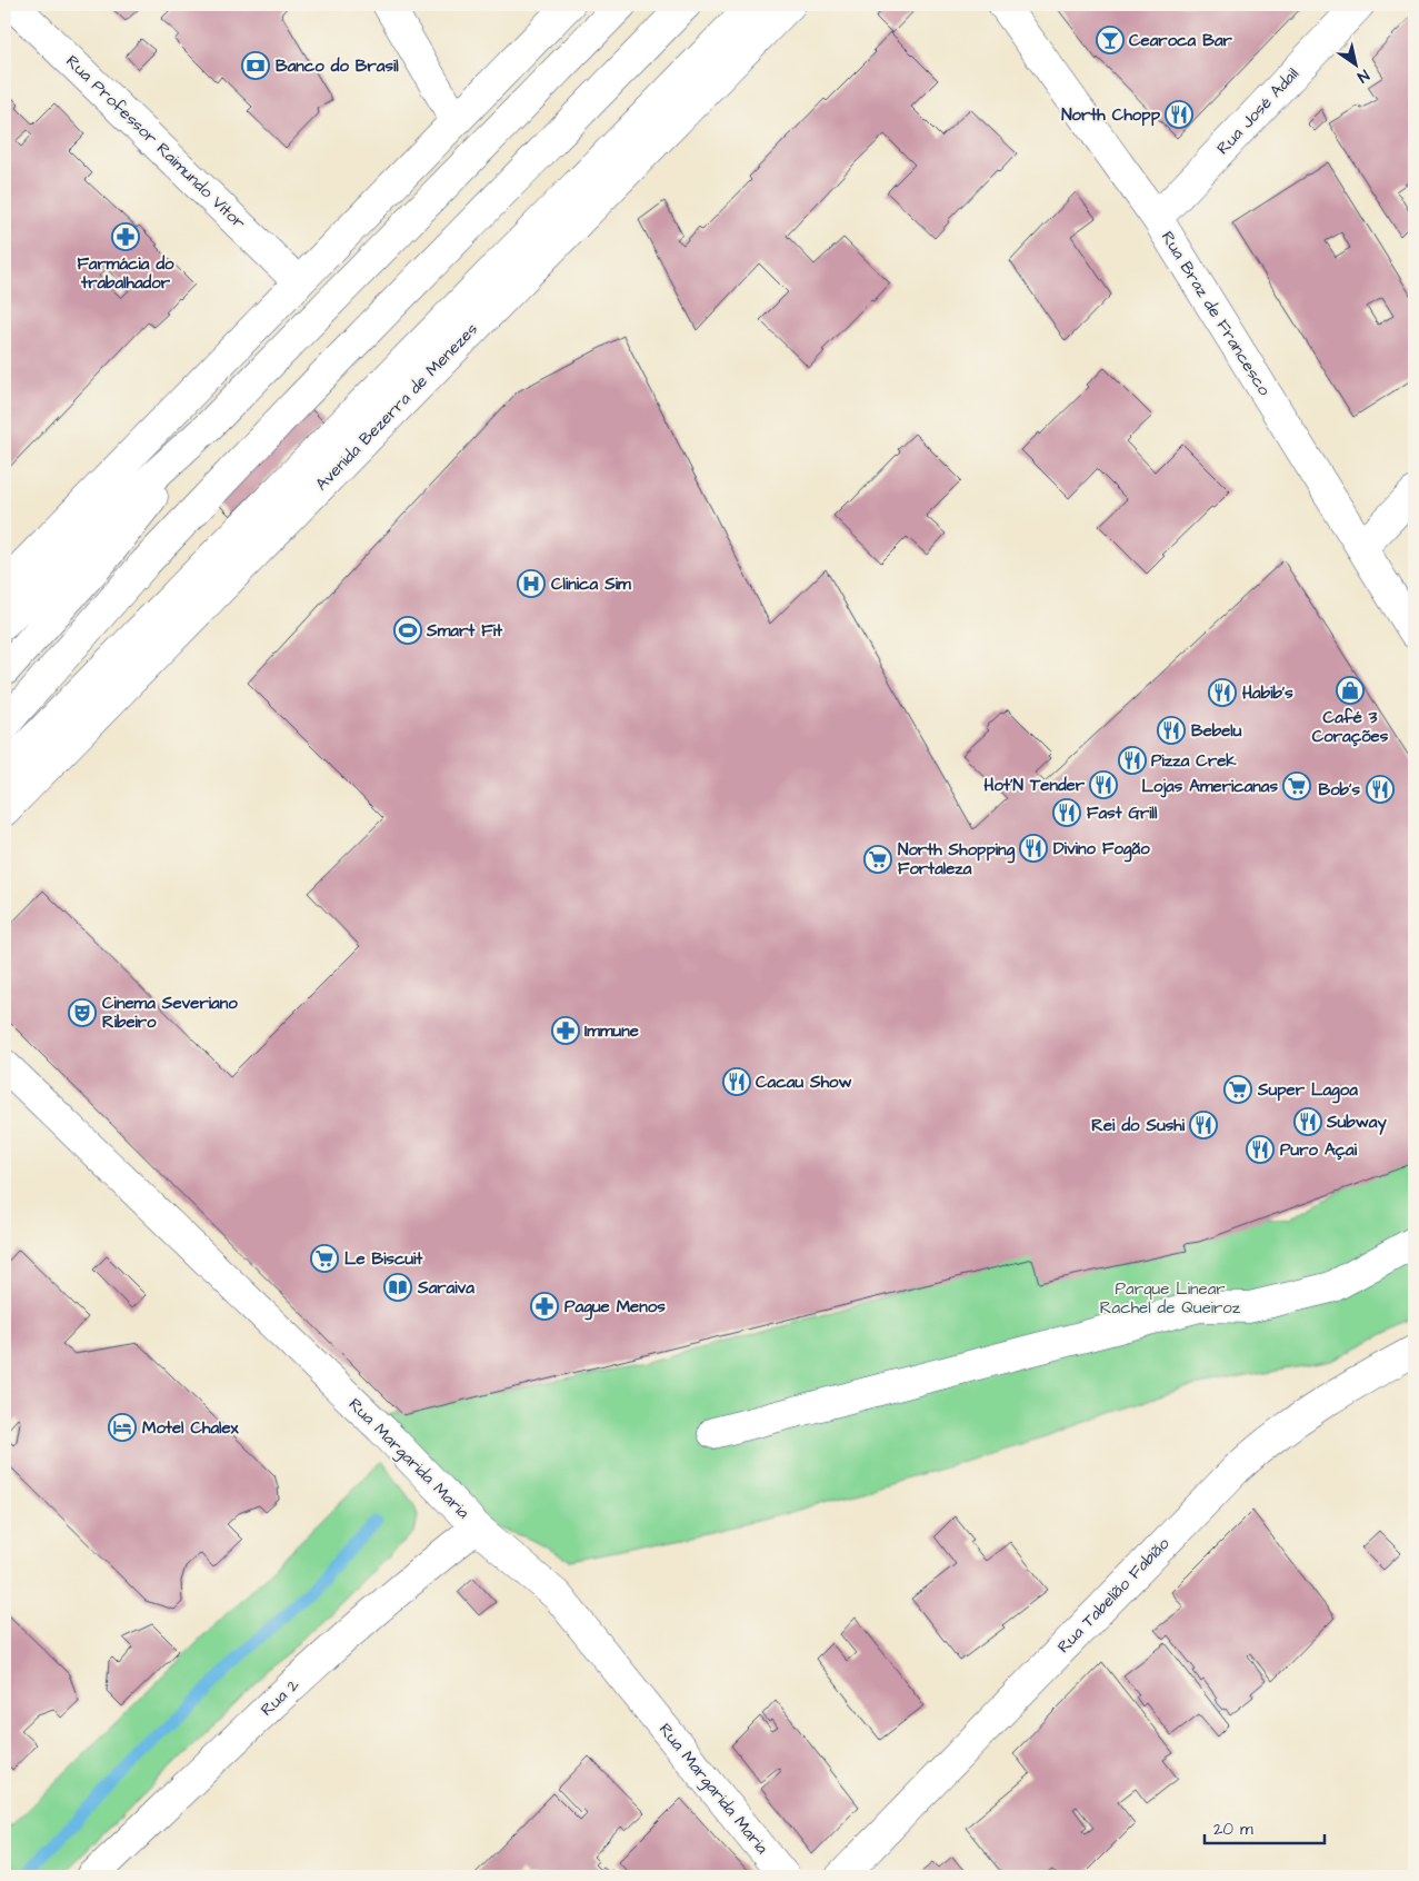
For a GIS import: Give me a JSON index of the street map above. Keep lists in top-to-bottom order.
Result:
{
  "streets": {
    "street": [
      "Rua José Adail",
      "Rua Professor Raimundo Vitor",
      "Rua Braz de Francesco",
      "Avenida Bezerra de Menezes",
      "Rua Margarida Maria",
      "Rua Tabelião Fabião",
      "Rua 2"
    ]
  },
  "crossings": [
    ["Rua José Adail", "Rua Braz de Francesco"],
    ["Rua Margarida Maria", "Rua 2"]
  ],
  "parks": ["Parque Linear Rachel de Queiroz"],
  "places": {
    "bar": ["Cearoca Bar"],
    "bank": ["Banco do Brasil"],
    "restaurant": [
      "North Chopp",
      "Habib's",
      "Bebelu",
      "Pizza Crek",
      "Hot'N Tender",
      "Bob's",
      "Fast Grill",
      "Divino Fogão",
      "Cacau Show",
      "Subway",
      "Rei do Sushi",
      "Puro Açai"
    ],
    "pharmacy": ["Farmácia do trabalhador", "Immune", "Pague Menos"],
    "hospital": ["Clinica Sim"],
    "sports": ["Smart Fit"],
    "shop": ["Café 3 Corações"],
    "supermarket": [
      "Lojas Americanas",
      "North Shopping Fortaleza",
      "Super Lagoa",
      "Le Biscuit"
    ],
    "theatre": ["Cinema Severiano Ribeiro"],
    "library": ["Saraiva"],
    "hotel": ["Motel Chalex"]
  },
  "scale_bar": "20 m",
  "north": "bottom right"
}
